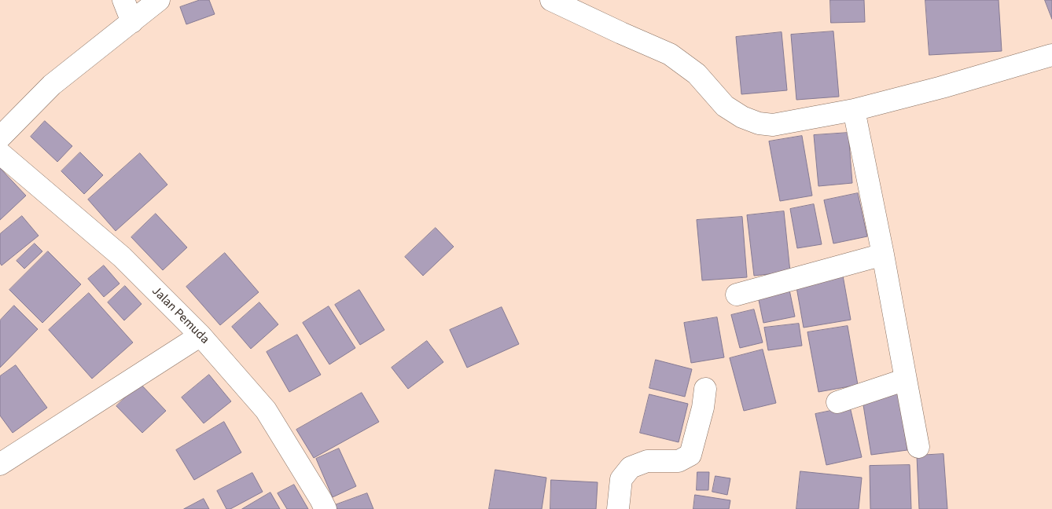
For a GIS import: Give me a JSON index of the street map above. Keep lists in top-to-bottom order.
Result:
{
  "streets": {
    "street": ["Jalan Pemuda"]
  }
}
